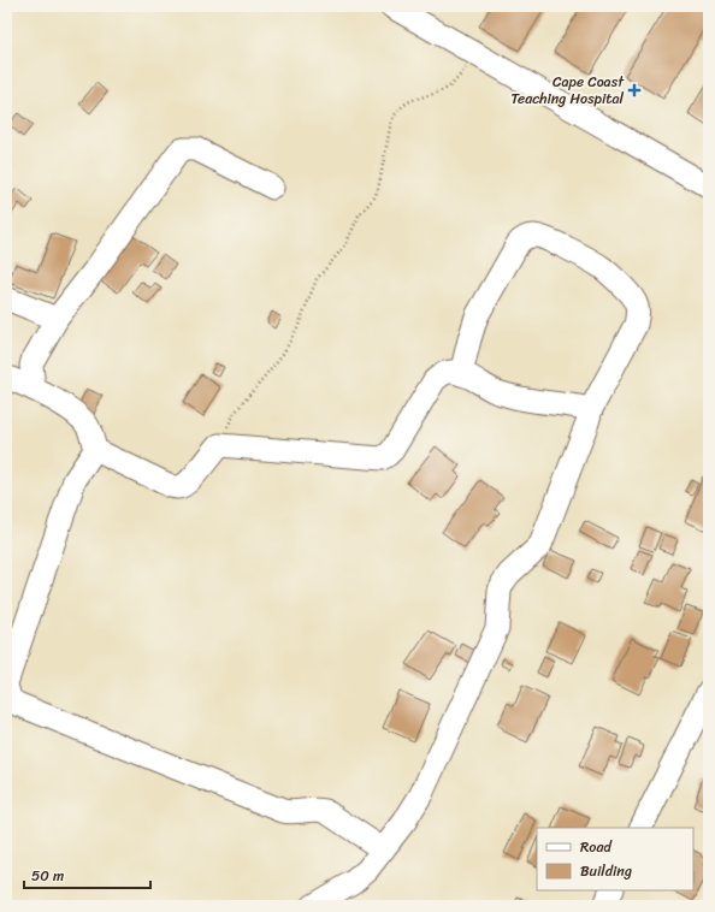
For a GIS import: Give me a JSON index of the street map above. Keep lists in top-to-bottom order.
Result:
{
  "places": {
    "health": ["Cape Coast Teaching Hospital"]
  },
  "legend": ["Road", "Building"],
  "scale_bar": "50 m"
}
